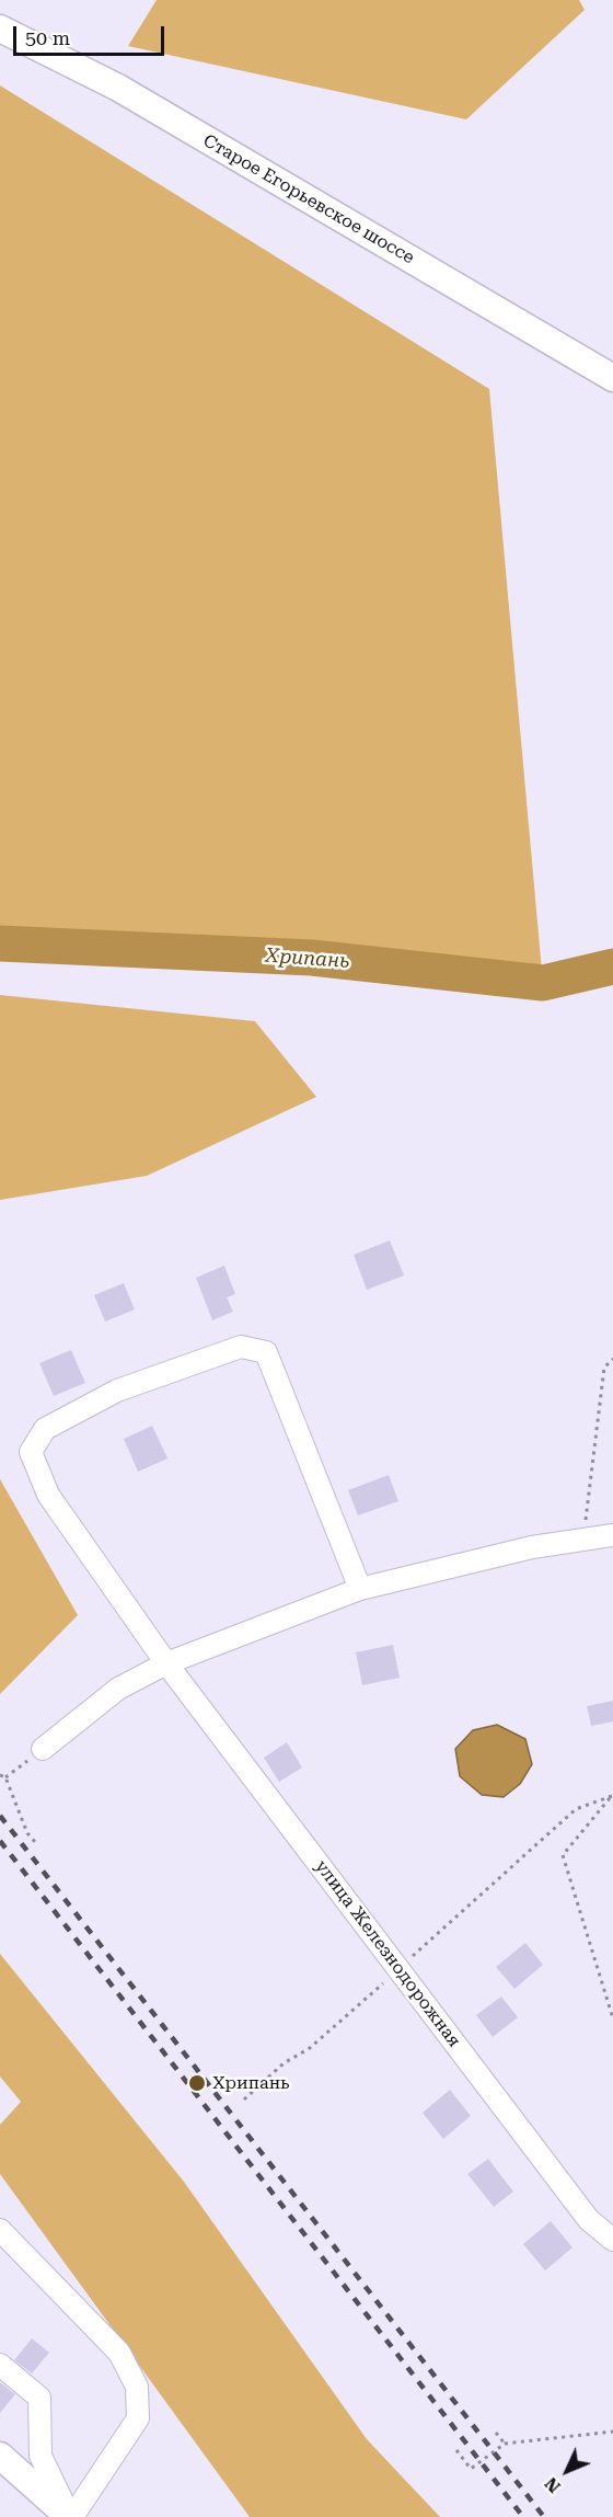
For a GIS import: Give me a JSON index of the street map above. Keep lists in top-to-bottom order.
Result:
{
  "streets": {
    "main road": ["Старое Егорьевское шоссе"],
    "street": ["улица Железнодорожная"]
  },
  "water": ["Хрипань"],
  "places": ["Хрипань"],
  "scale_bar": "50 m",
  "north": "bottom left"
}
